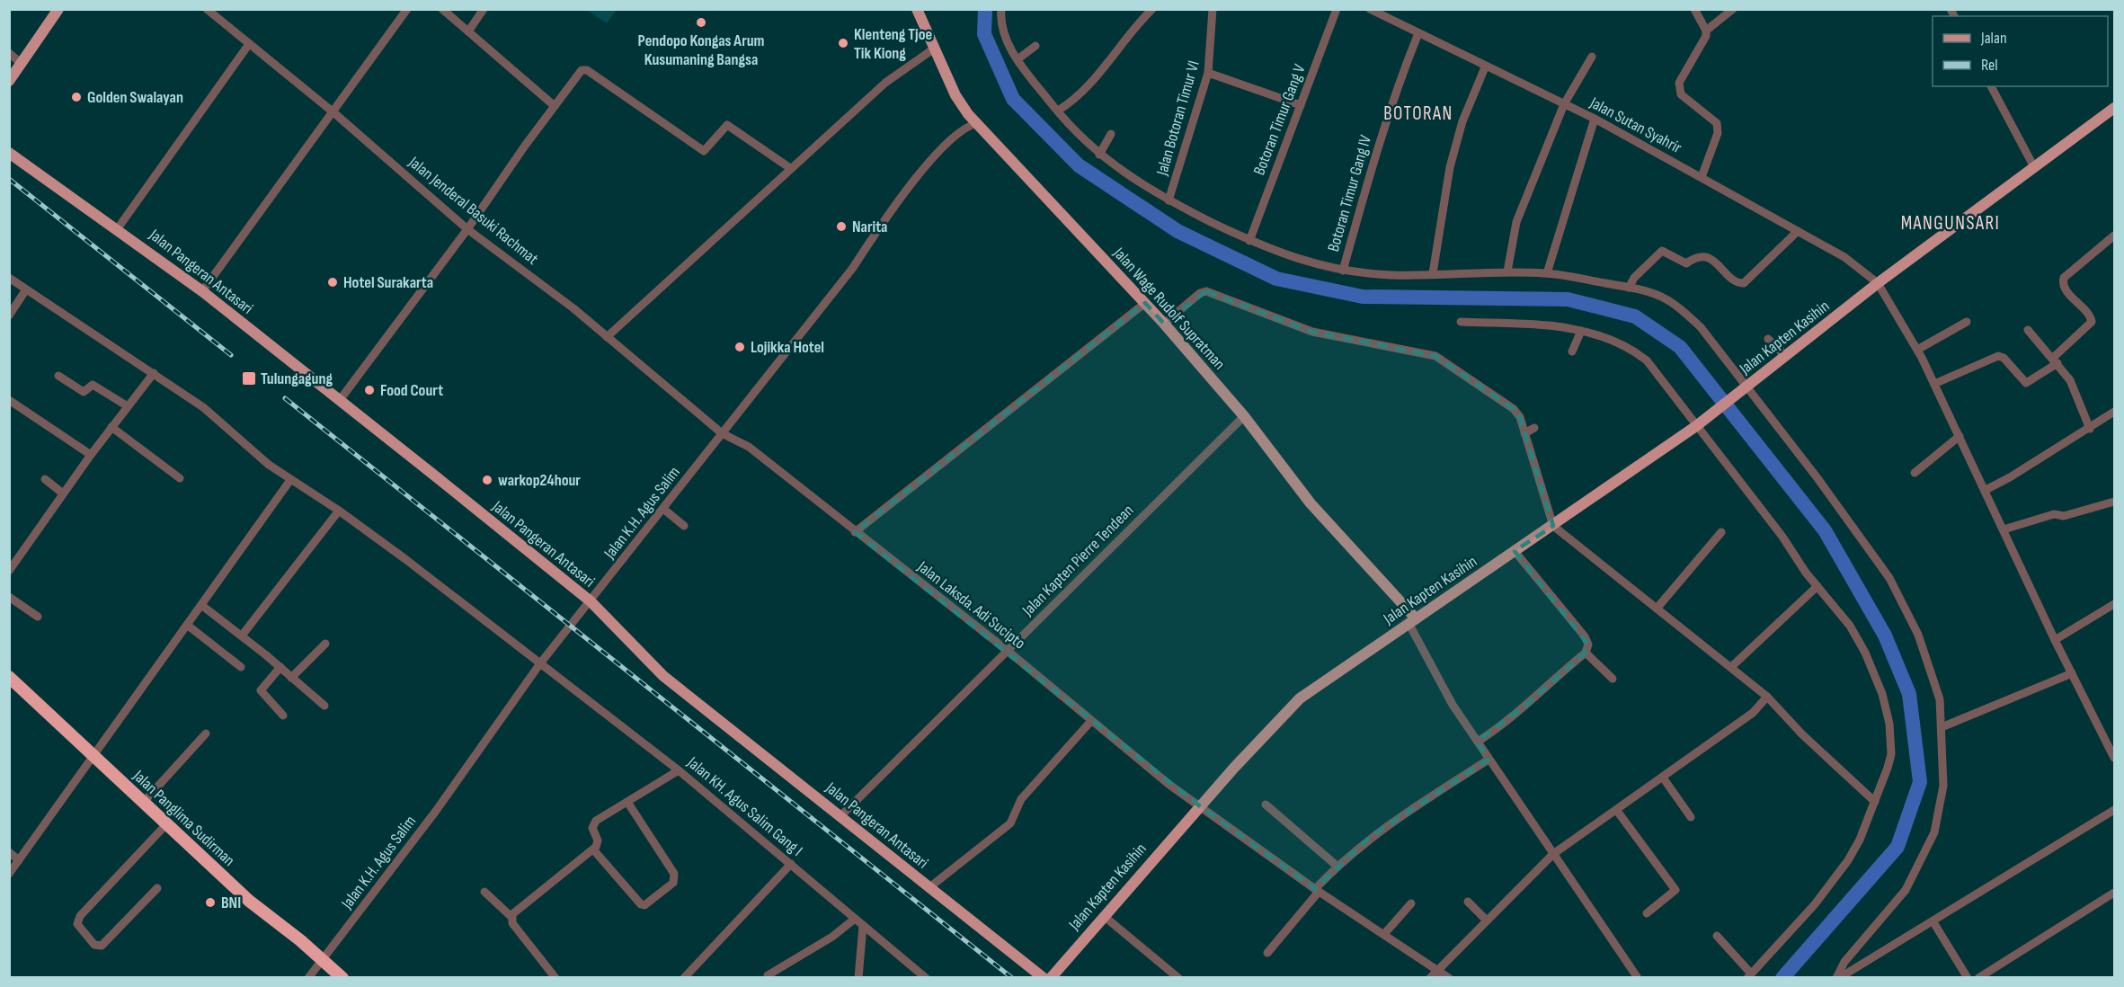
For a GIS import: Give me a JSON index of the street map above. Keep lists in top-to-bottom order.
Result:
{
  "streets": {
    "highway": ["Jalan Panglima Sudirman"],
    "main road": ["Jalan Pangeran Antasari", "Jalan Wage Rudolf Supratman", "Jalan Kapten Kasihin"],
    "street": [
      "Jalan Botoran Timur VI",
      "Botoran Timur Gang V",
      "Jalan Sutan Syahrir",
      "Botoran Timur Gang IV",
      "Jalan Jenderal Basuki Rachmat",
      "Jalan K.H. Agus Salim",
      "Jalan Kapten Pierre Tendean",
      "Jalan Laksda. Adi Sucipto",
      "Jalan KH. Agus Salim Gang I"
    ]
  },
  "crossings": [
    ["Jalan Sutan Syahrir", "Botoran Timur Gang IV"],
    ["Jalan Sutan Syahrir", "Jalan Kapten Kasihin"],
    ["Jalan Jenderal Basuki Rachmat", "Jalan K.H. Agus Salim"],
    ["Jalan Jenderal Basuki Rachmat", "Jalan Laksda. Adi Sucipto"],
    ["Jalan Pangeran Antasari", "Jalan K.H. Agus Salim"],
    ["Jalan Pangeran Antasari", "Jalan Kapten Pierre Tendean"],
    ["Jalan Wage Rudolf Supratman", "Jalan Kapten Kasihin"],
    ["Jalan Wage Rudolf Supratman", "Jalan K.H. Agus Salim"],
    ["Jalan Wage Rudolf Supratman", "Jalan Kapten Pierre Tendean"],
    ["Jalan Kapten Kasihin", "Jalan Laksda. Adi Sucipto"],
    ["Jalan K.H. Agus Salim", "Jalan Laksda. Adi Sucipto"],
    ["Jalan K.H. Agus Salim", "Jalan KH. Agus Salim Gang I"],
    ["Jalan K.H. Agus Salim", "Jalan Panglima Sudirman"],
    ["Jalan Kapten Pierre Tendean", "Jalan Laksda. Adi Sucipto"]
  ],
  "districts": ["BOTORAN", "MANGUNSARI"],
  "places": {
    "other": [
      "Pendopo Kongas Arum Kusumaning Bangsa",
      "Klenteng Tjoe Tik Kiong",
      "Golden Swalayan",
      "Narita",
      "Hotel Surakarta",
      "Lojikka Hotel",
      "Food Court",
      "warkop24hour",
      "BNI"
    ],
    "transit": ["Tulungagung"]
  },
  "legend": ["Jalan", "Rel"]
}
